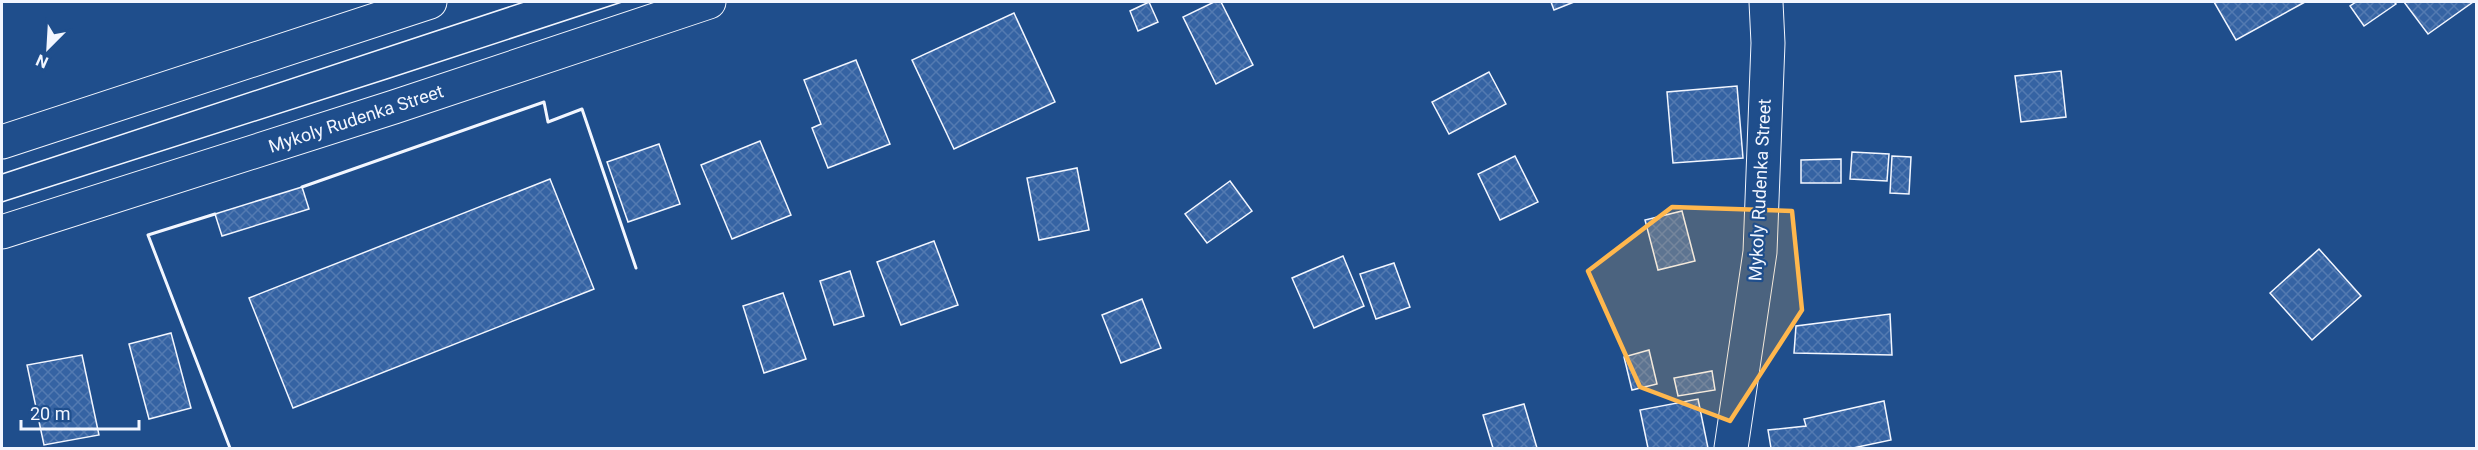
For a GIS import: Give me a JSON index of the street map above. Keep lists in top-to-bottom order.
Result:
{
  "streets": {
    "street": ["Mykoly Rudenka Street"]
  },
  "scale_bar": "20 m",
  "north": "bottom left"
}
